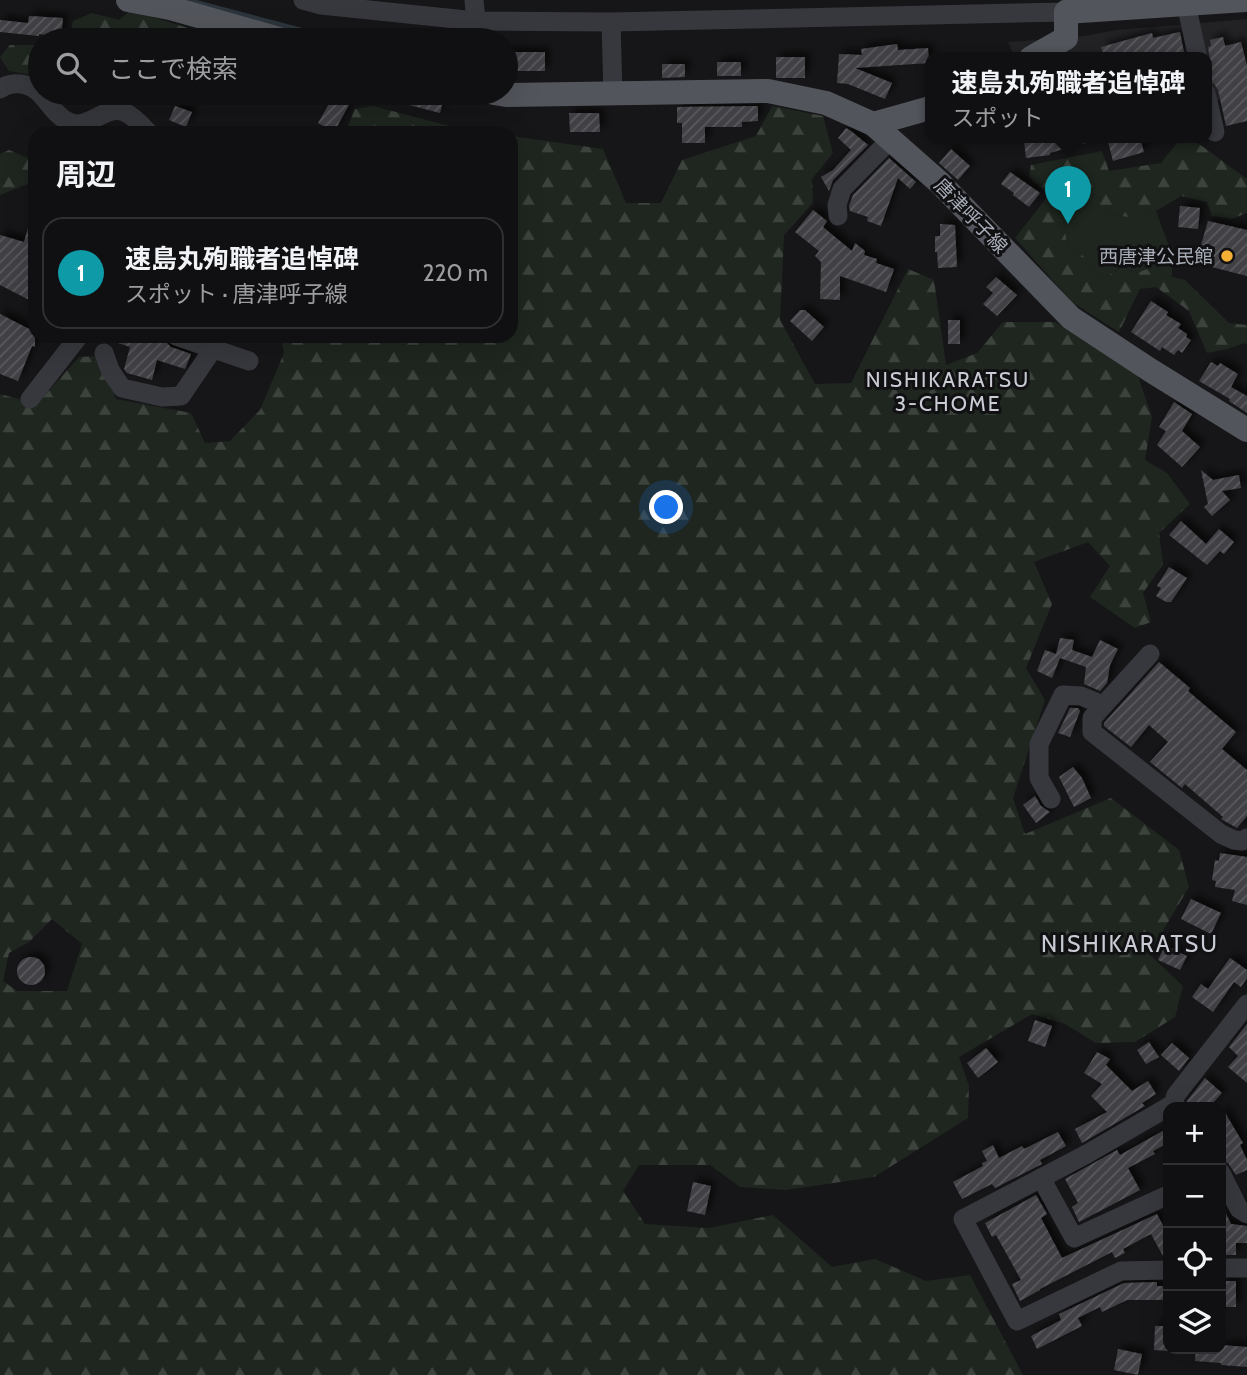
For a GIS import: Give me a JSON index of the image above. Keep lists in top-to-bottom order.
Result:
{
  "streets": {
    "main road": ["唐津呼子線"]
  },
  "districts": ["NISHIKARATSU 3-CHOME", "NISHIKARATSU"],
  "places": ["西唐津公民館"],
  "page": {
    "search": "ここで検索",
    "popup": ["速島丸殉職者追悼碑", "スポット"],
    "heading": "周辺",
    "pins": "1",
    "list": [
      {
        "mark": "1",
        "name": "速島丸殉職者追悼碑",
        "note": "スポット · 唐津呼子線",
        "value": "220 m"
      }
    ],
    "map_buttons": ["+", "−"]
  }
}
